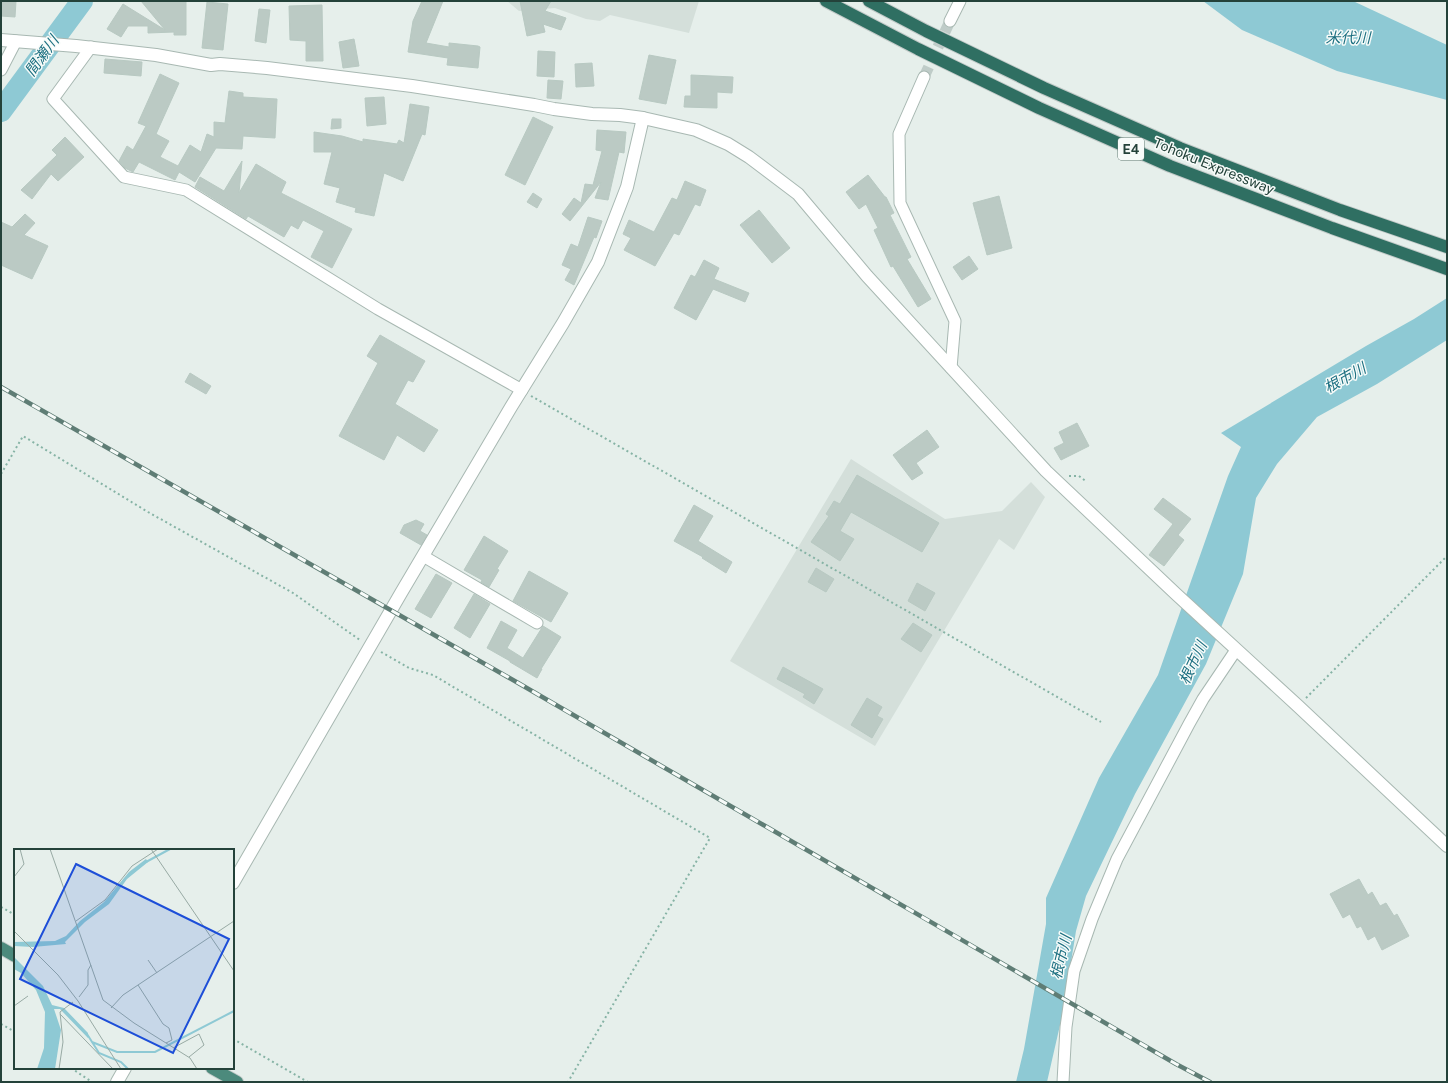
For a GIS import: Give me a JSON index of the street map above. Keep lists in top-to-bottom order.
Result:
{
  "streets": {
    "highway": ["E4", "Tohoku Expressway"]
  },
  "water": ["米代川", "間瀬川", "根市川"]
}
